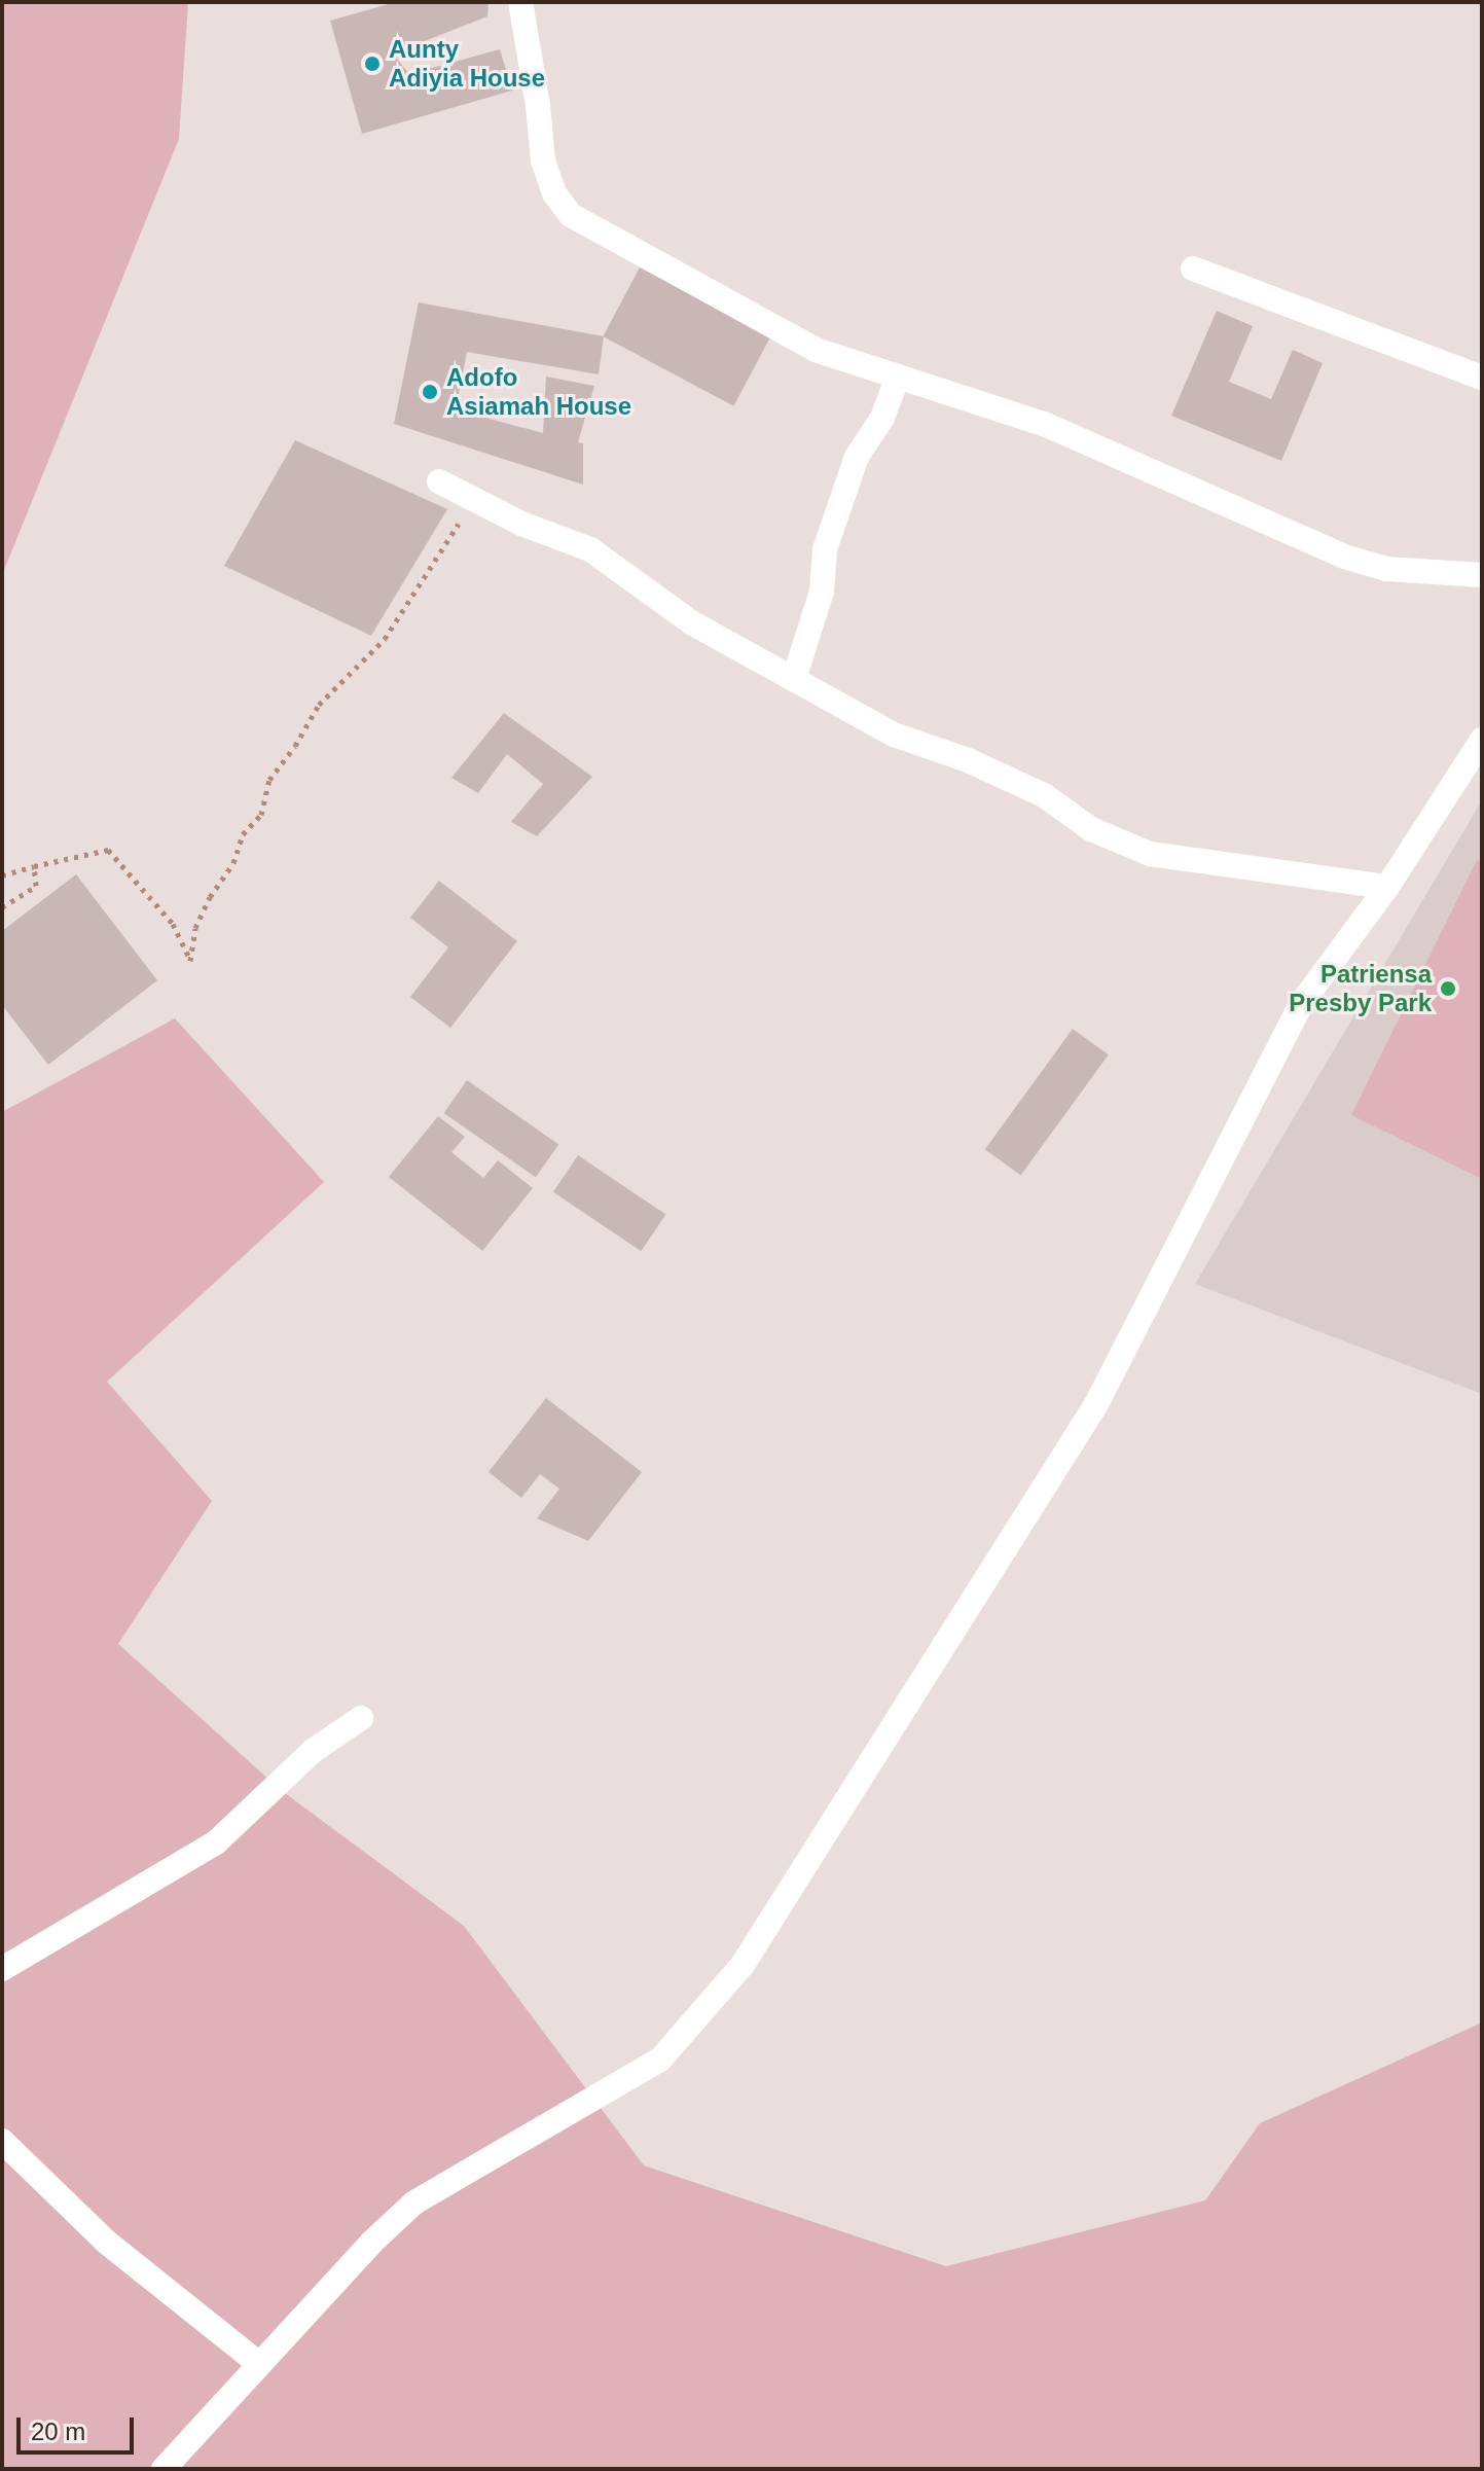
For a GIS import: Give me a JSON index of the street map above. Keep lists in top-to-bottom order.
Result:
{
  "places": ["Aunty Adiyia House", "Adofo Asiamah House", "Patriensa Presby Park"],
  "scale_bar": "20 m"
}
